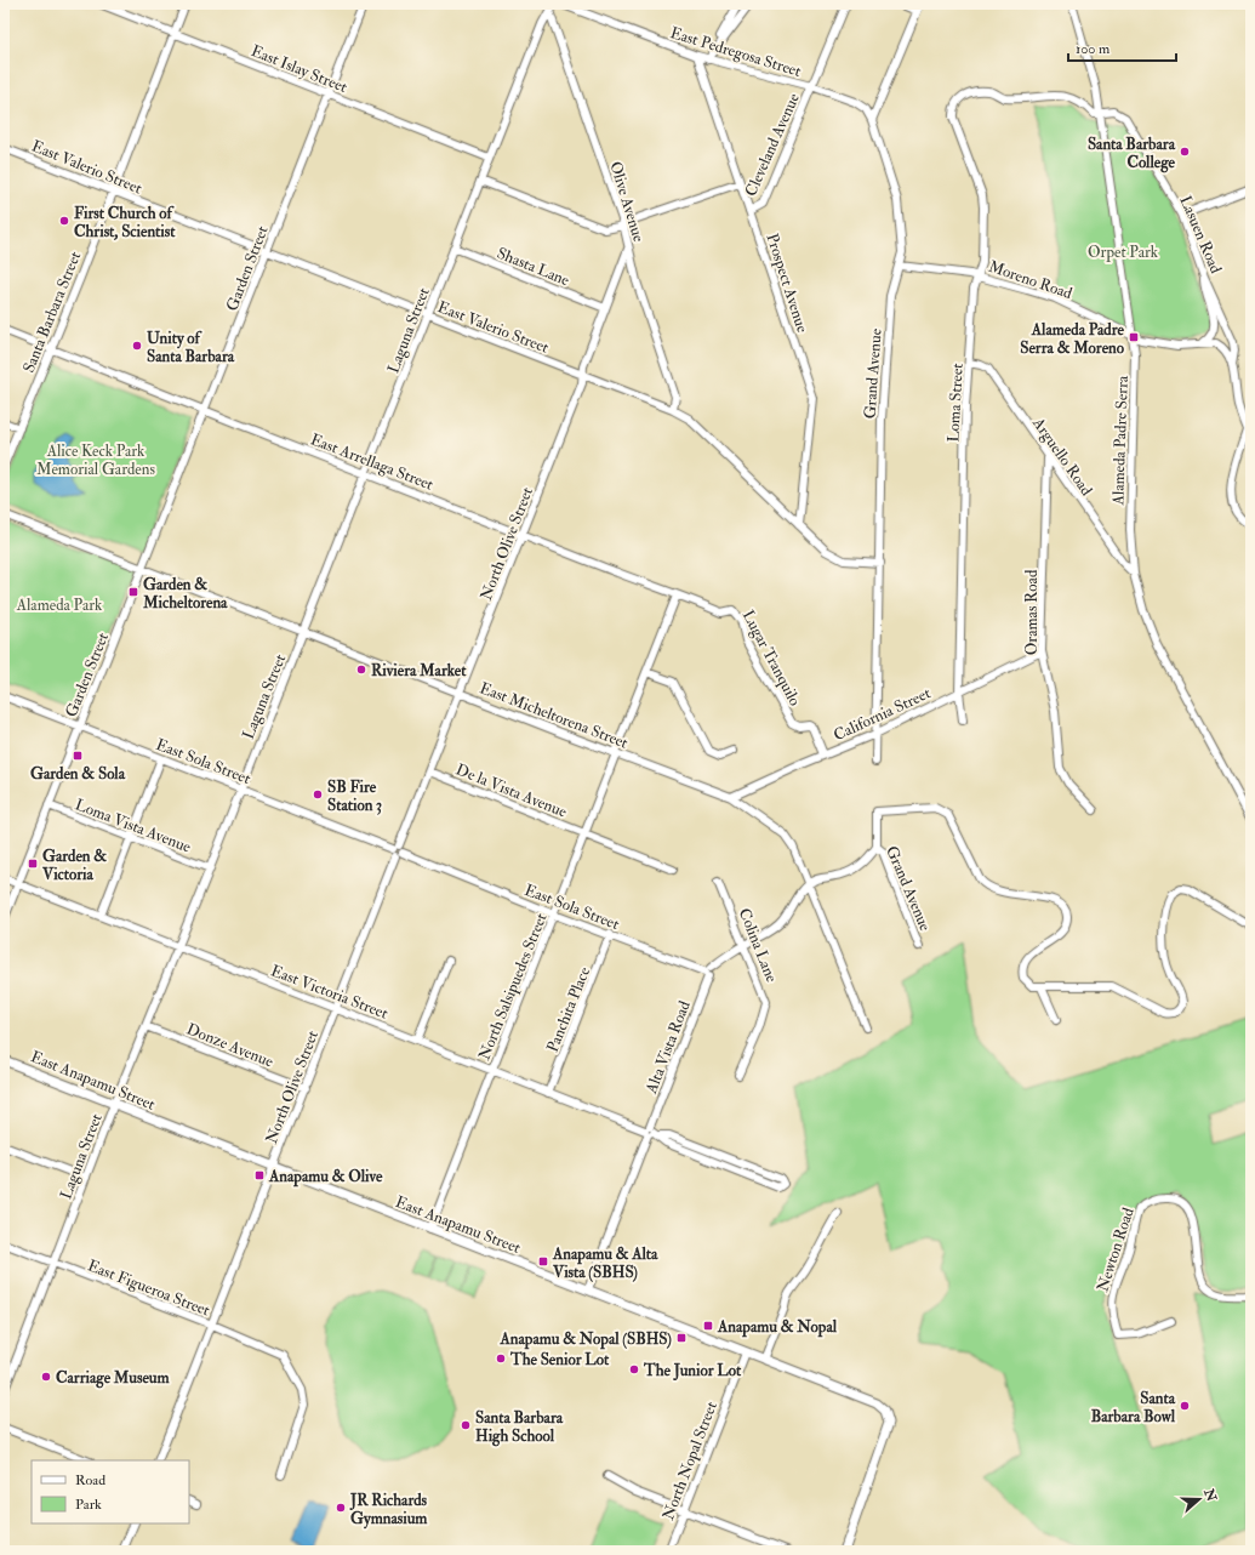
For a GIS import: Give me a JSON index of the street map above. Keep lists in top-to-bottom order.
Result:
{
  "streets": {
    "main road": ["East Anapamu Street"],
    "street": [
      "East Pedregosa Street",
      "East Islay Street",
      "Cleveland Avenue",
      "East Valerio Street",
      "Olive Avenue",
      "Lasuen Road",
      "Shasta Lane",
      "Garden Street",
      "Moreno Road",
      "Prospect Avenue",
      "Santa Barbara Street",
      "Laguna Street",
      "Grand Avenue",
      "Loma Street",
      "Alameda Padre Serra",
      "Arguello Road",
      "East Arrellaga Street",
      "North Olive Street",
      "Oramas Road",
      "Lugar Tranquilo",
      "California Street",
      "East Micheltorena Street",
      "East Sola Street",
      "De la Vista Avenue",
      "Loma Vista Avenue",
      "Colina Lane",
      "North Salsipuedes Street",
      "East Victoria Street",
      "Panchita Place",
      "Donze Avenue",
      "Alta Vista Road",
      "Newton Road",
      "East Figueroa Street",
      "North Nopal Street"
    ]
  },
  "crossings": [
    ["East Pedregosa Street", "Cleveland Avenue"],
    ["East Pedregosa Street", "Prospect Avenue"],
    ["East Pedregosa Street", "Grand Avenue"],
    ["East Islay Street", "Garden Street"],
    ["East Islay Street", "Santa Barbara Street"],
    ["East Islay Street", "Laguna Street"],
    ["Cleveland Avenue", "Prospect Avenue"],
    ["East Valerio Street", "Olive Avenue"],
    ["East Valerio Street", "Garden Street"],
    ["East Valerio Street", "Prospect Avenue"],
    ["East Valerio Street", "Santa Barbara Street"],
    ["East Valerio Street", "Laguna Street"],
    ["East Valerio Street", "Grand Avenue"],
    ["East Valerio Street", "North Olive Street"],
    ["Olive Avenue", "Laguna Street"],
    ["Olive Avenue", "North Olive Street"],
    ["Lasuen Road", "Moreno Road"],
    ["Lasuen Road", "Loma Street"],
    ["Lasuen Road", "Alameda Padre Serra"],
    ["Shasta Lane", "Laguna Street"],
    ["Shasta Lane", "North Olive Street"],
    ["Garden Street", "East Arrellaga Street"],
    ["Garden Street", "East Micheltorena Street"],
    ["Garden Street", "East Sola Street"],
    ["Garden Street", "Loma Vista Avenue"],
    ["Garden Street", "East Victoria Street"],
    ["Moreno Road", "Grand Avenue"],
    ["Moreno Road", "Loma Street"],
    ["Moreno Road", "Alameda Padre Serra"],
    ["Santa Barbara Street", "East Arrellaga Street"],
    ["Laguna Street", "East Arrellaga Street"],
    ["Laguna Street", "East Micheltorena Street"],
    ["Laguna Street", "East Sola Street"],
    ["Laguna Street", "Loma Vista Avenue"],
    ["Laguna Street", "East Victoria Street"],
    ["Laguna Street", "Donze Avenue"],
    ["Laguna Street", "East Anapamu Street"],
    ["Laguna Street", "East Figueroa Street"],
    ["Grand Avenue", "California Street"],
    ["Loma Street", "Alameda Padre Serra"],
    ["Loma Street", "Arguello Road"],
    ["Loma Street", "California Street"],
    ["Alameda Padre Serra", "Arguello Road"],
    ["Arguello Road", "Oramas Road"],
    ["East Arrellaga Street", "North Olive Street"],
    ["East Arrellaga Street", "Lugar Tranquilo"],
    ["East Arrellaga Street", "North Salsipuedes Street"],
    ["North Olive Street", "East Micheltorena Street"],
    ["North Olive Street", "East Sola Street"],
    ["North Olive Street", "De la Vista Avenue"],
    ["North Olive Street", "East Victoria Street"],
    ["North Olive Street", "Donze Avenue"],
    ["North Olive Street", "East Anapamu Street"],
    ["North Olive Street", "East Figueroa Street"],
    ["Oramas Road", "California Street"],
    ["Lugar Tranquilo", "California Street"],
    ["California Street", "East Micheltorena Street"],
    ["East Micheltorena Street", "North Salsipuedes Street"],
    ["East Sola Street", "North Salsipuedes Street"],
    ["East Sola Street", "Panchita Place"],
    ["East Sola Street", "Alta Vista Road"],
    ["De la Vista Avenue", "North Salsipuedes Street"],
    ["North Salsipuedes Street", "East Victoria Street"],
    ["North Salsipuedes Street", "East Anapamu Street"],
    ["East Victoria Street", "Panchita Place"],
    ["East Victoria Street", "Alta Vista Road"],
    ["Alta Vista Road", "East Anapamu Street"],
    ["East Anapamu Street", "North Nopal Street"]
  ],
  "parks": ["Orpet Park", "Alice Keck Park Memorial Gardens", "Alameda Park"],
  "places": {
    "other": [
      "Santa Barbara College",
      "First Church of Christ, Scientist",
      "Unity of Santa Barbara",
      "Riviera Market",
      "SB Fire Station 3",
      "The Senior Lot",
      "The Junior Lot",
      "Carriage Museum",
      "Santa Barbara Bowl",
      "Santa Barbara High School",
      "JR Richards Gymnasium"
    ],
    "transit": [
      "Alameda Padre Serra & Moreno",
      "Garden & Micheltorena",
      "Garden & Sola",
      "Garden & Victoria",
      "Anapamu & Olive",
      "Anapamu & Alta Vista (SBHS)",
      "Anapamu & Nopal",
      "Anapamu & Nopal (SBHS)"
    ]
  },
  "legend": ["Road", "Park"],
  "scale_bar": "100 m",
  "north": "right"
}
